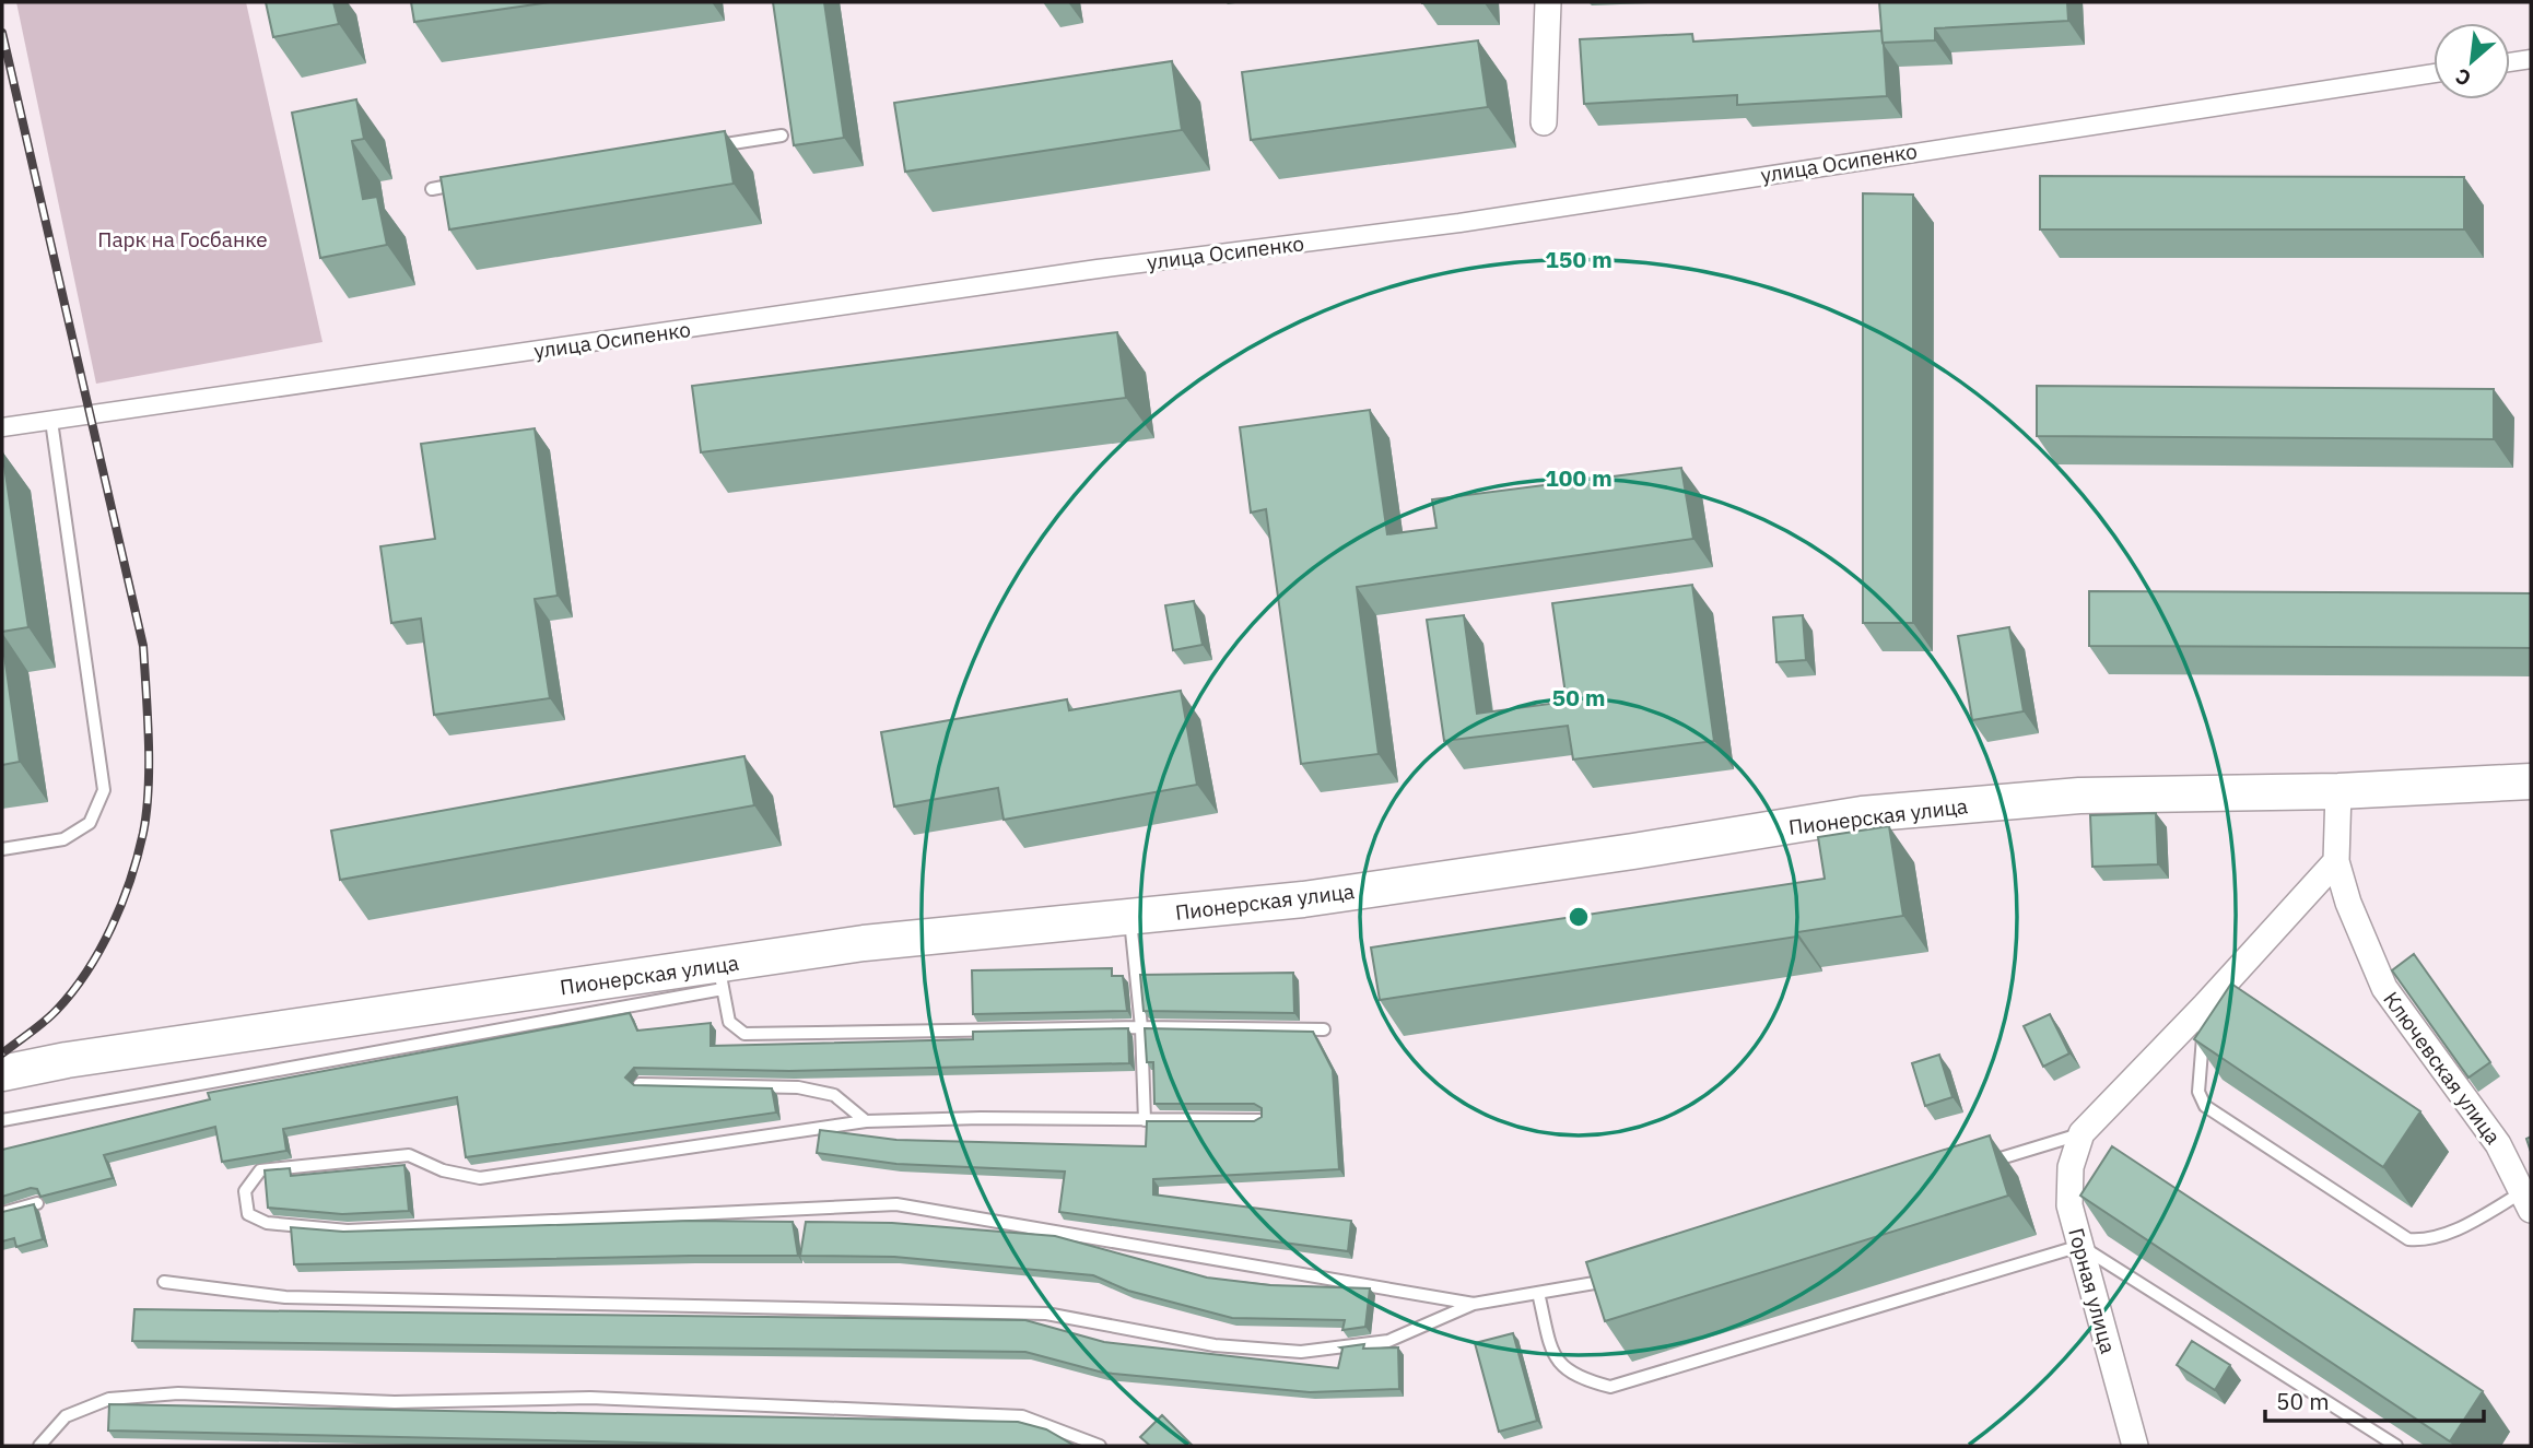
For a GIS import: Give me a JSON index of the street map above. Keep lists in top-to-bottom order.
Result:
{
  "streets": {
    "main road": ["Пионерская улица"],
    "street": ["улица Осипенко", "Ключевская улица", "Горная улица"]
  },
  "crossings": [
    ["Пионерская улица", "Ключевская улица"]
  ],
  "parks": ["Парк на Госбанке"],
  "scale_bar": "50 m",
  "north": "bottom left",
  "rings": ["150 m", "100 m", "50 m"]
}
